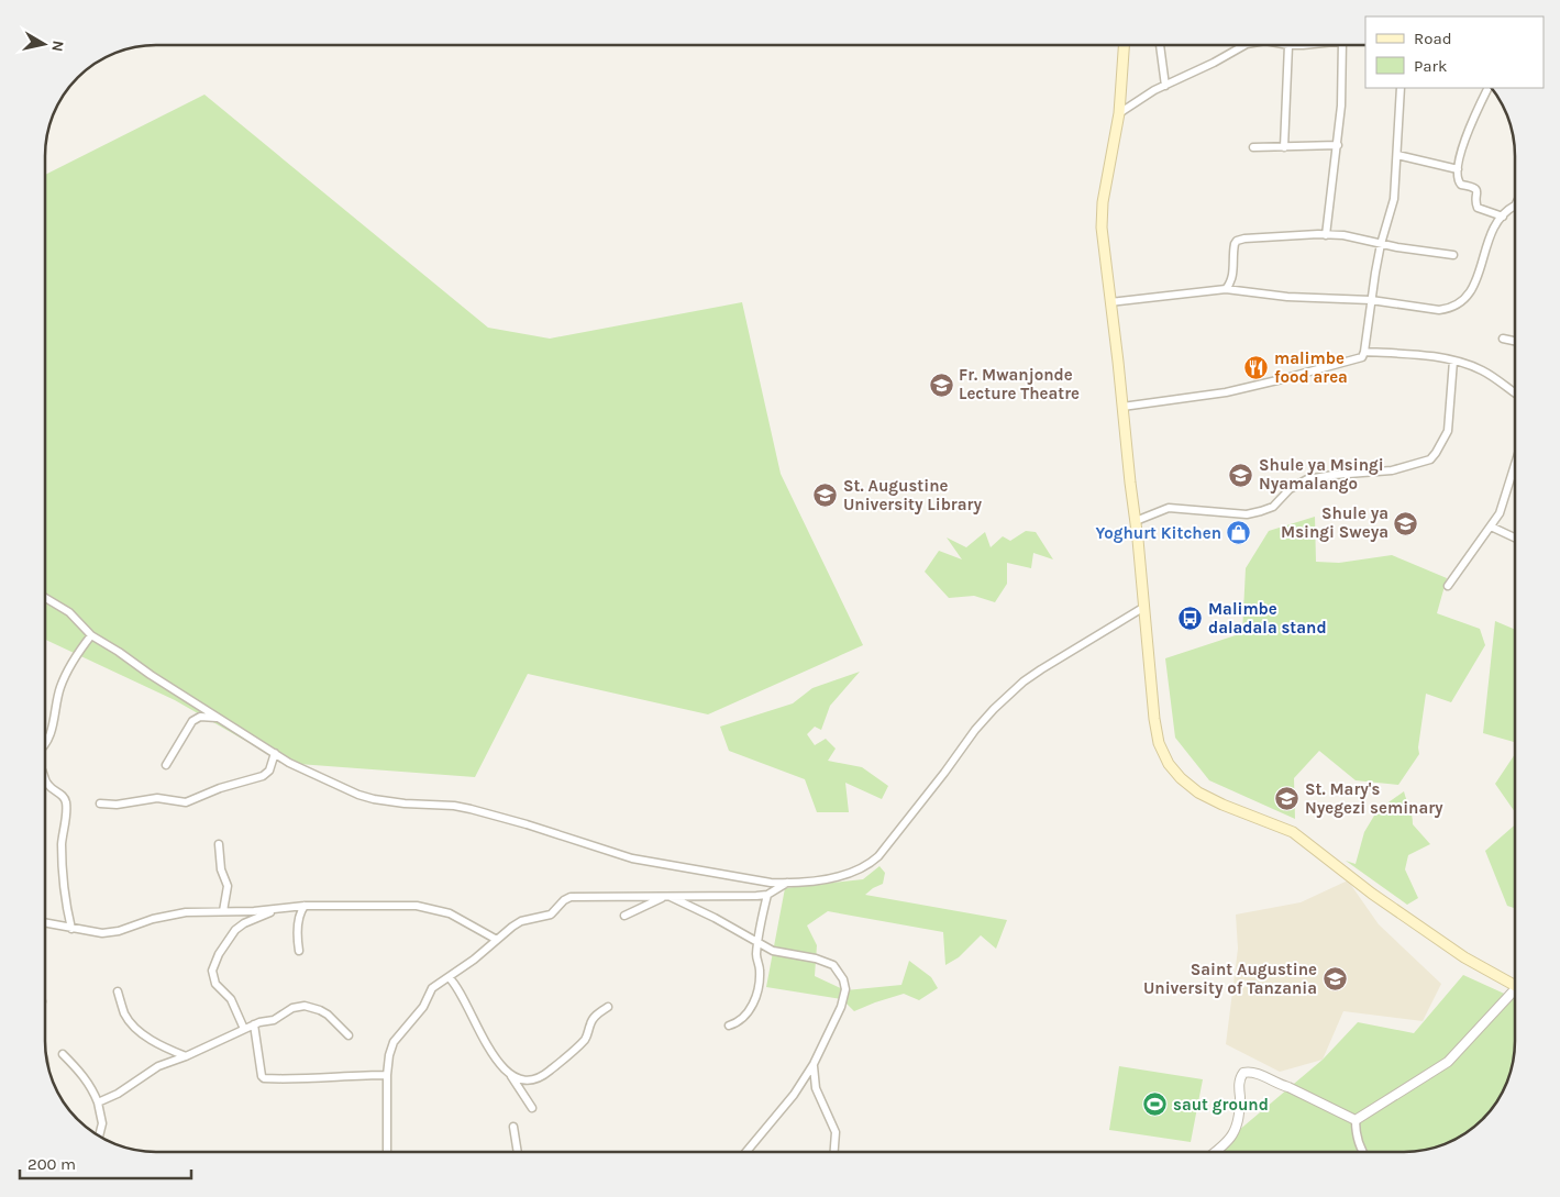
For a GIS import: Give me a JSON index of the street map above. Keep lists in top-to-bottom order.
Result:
{
  "places": {
    "restaurant": ["malimbe food area"],
    "school or university": [
      "Fr. Mwanjonde Lecture Theatre",
      "Shule ya Msingi Nyamalango",
      "St. Augustine University Library",
      "Shule ya Msingi Sweya",
      "St. Mary's Nyegezi seminary",
      "Saint Augustine University of Tanzania"
    ],
    "shop": ["Yoghurt Kitchen"],
    "bus stop": ["Malimbe daladala stand"],
    "sports": ["saut ground"]
  },
  "legend": ["Road", "Park"],
  "scale_bar": "200 m",
  "north": "right"
}
